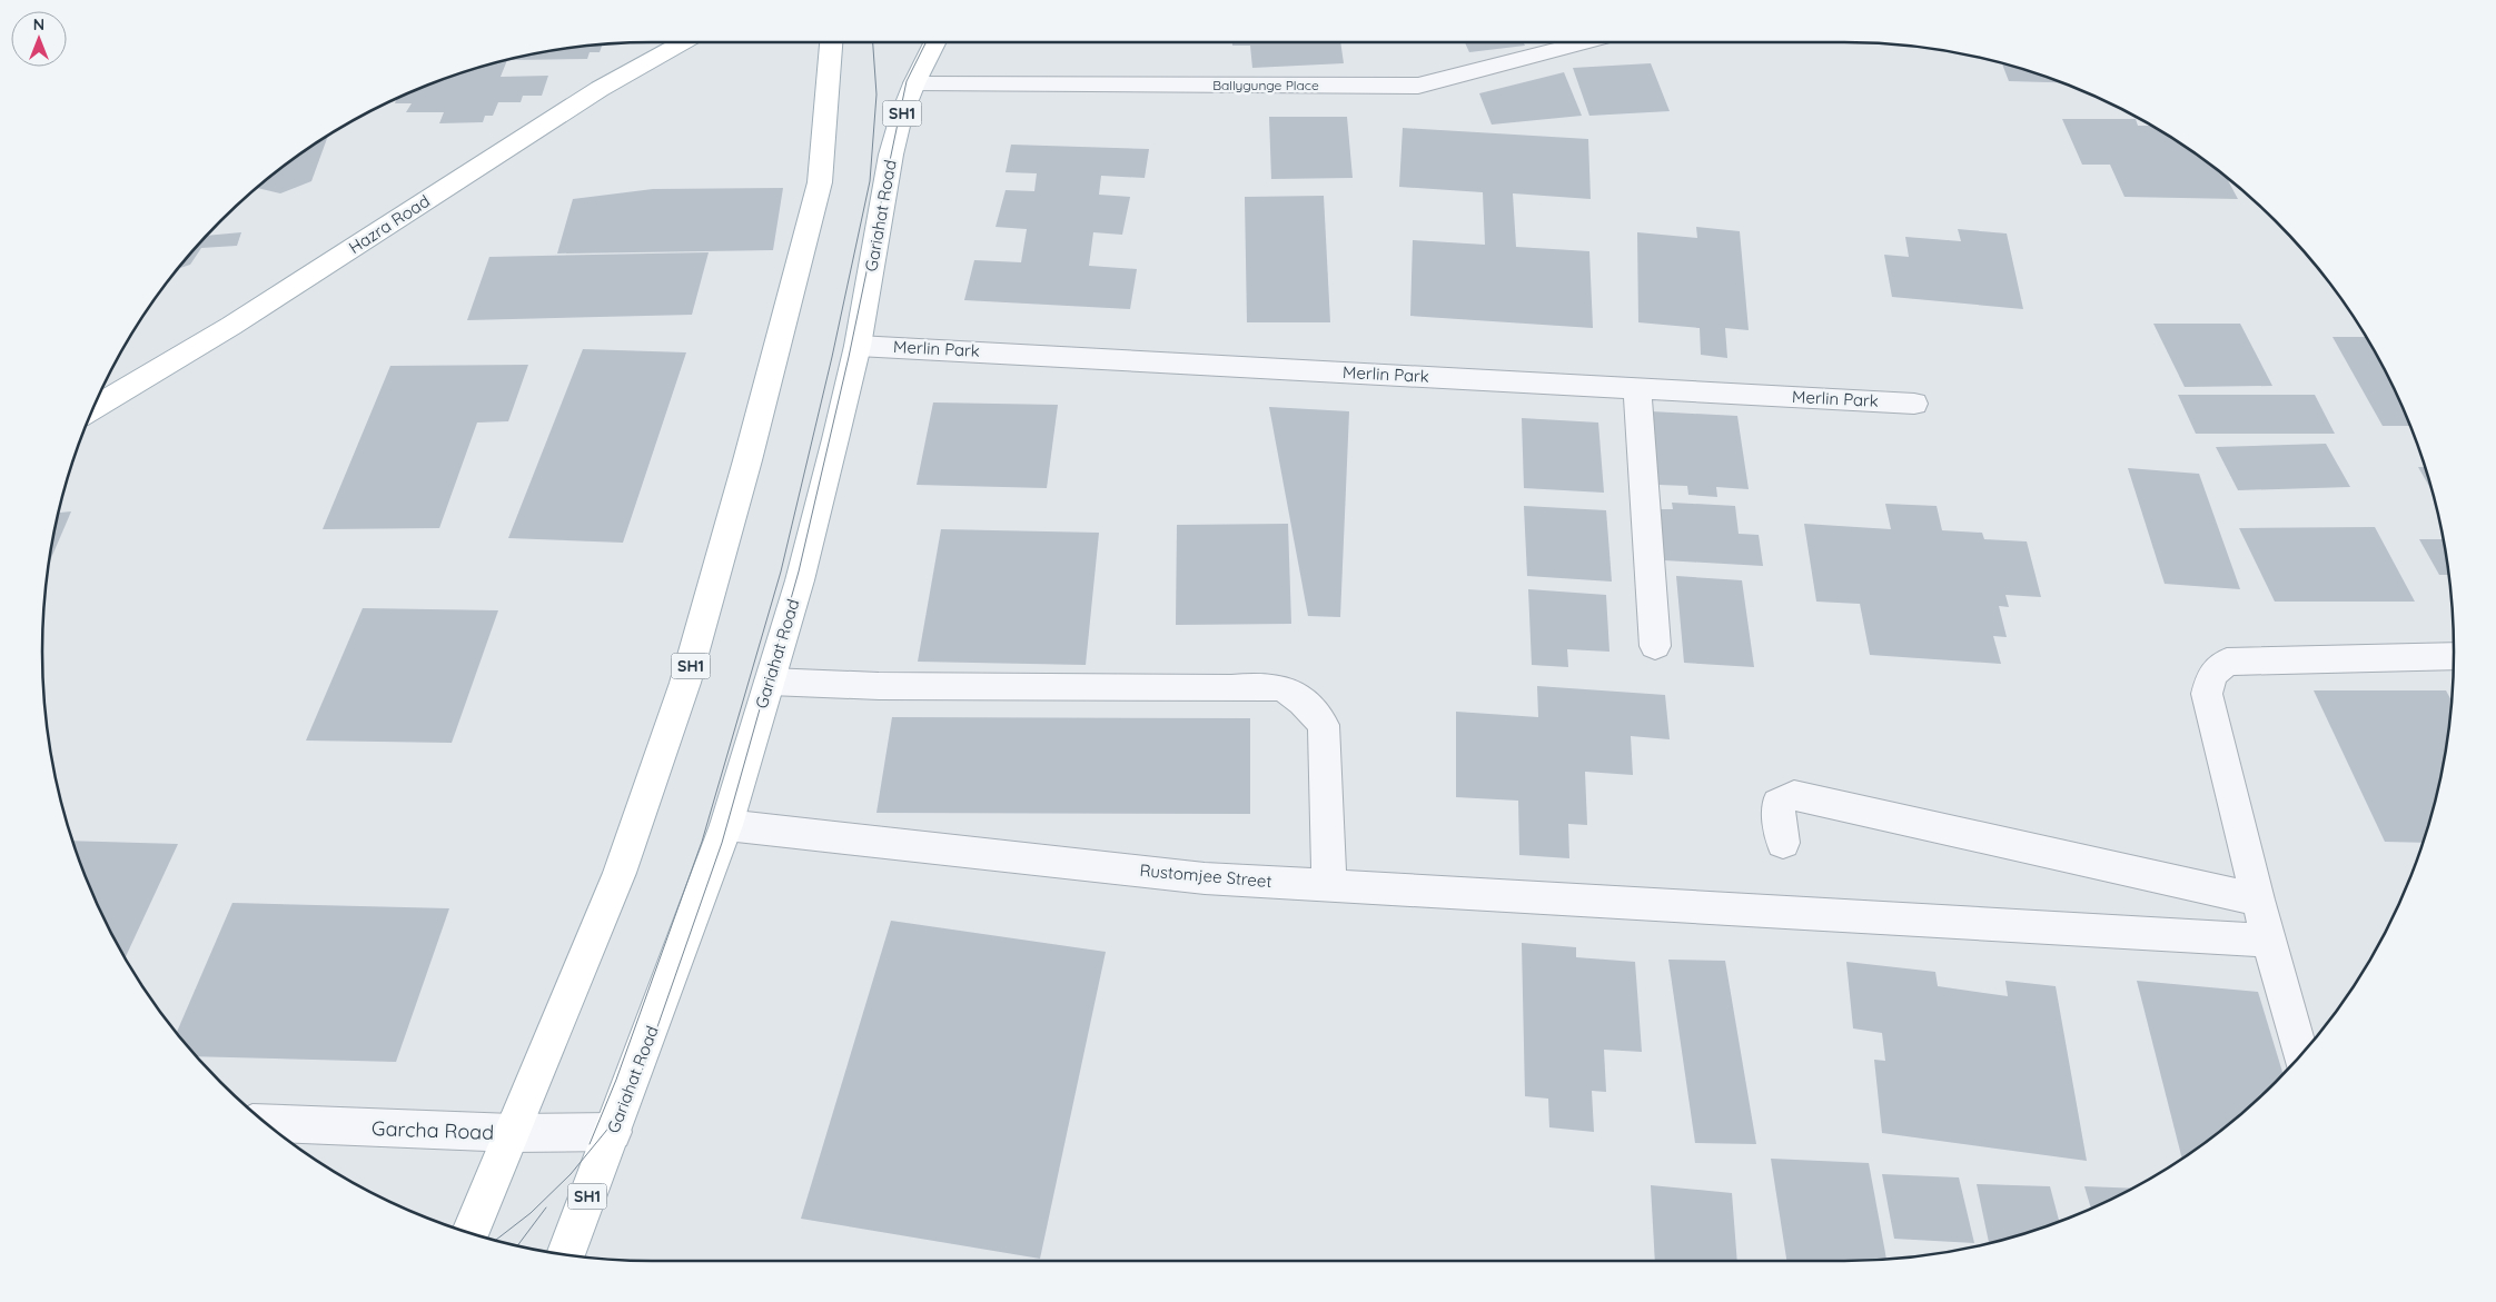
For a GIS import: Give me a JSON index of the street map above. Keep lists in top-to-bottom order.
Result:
{
  "streets": {
    "main road": ["SH1", "Gariahat Road", "Hazra Road"],
    "street": [
      "Ballygunge Place",
      "Merlin Park",
      "Rustomjee Street",
      "Garcha Road"
    ]
  },
  "crossings": [
    ["Ballygunge Place", "Gariahat Road"],
    ["SH1", "Garcha Road"],
    ["Gariahat Road", "Merlin Park"],
    ["Gariahat Road", "Rustomjee Street"],
    ["Gariahat Road", "Garcha Road"]
  ],
  "north": "top"
}
